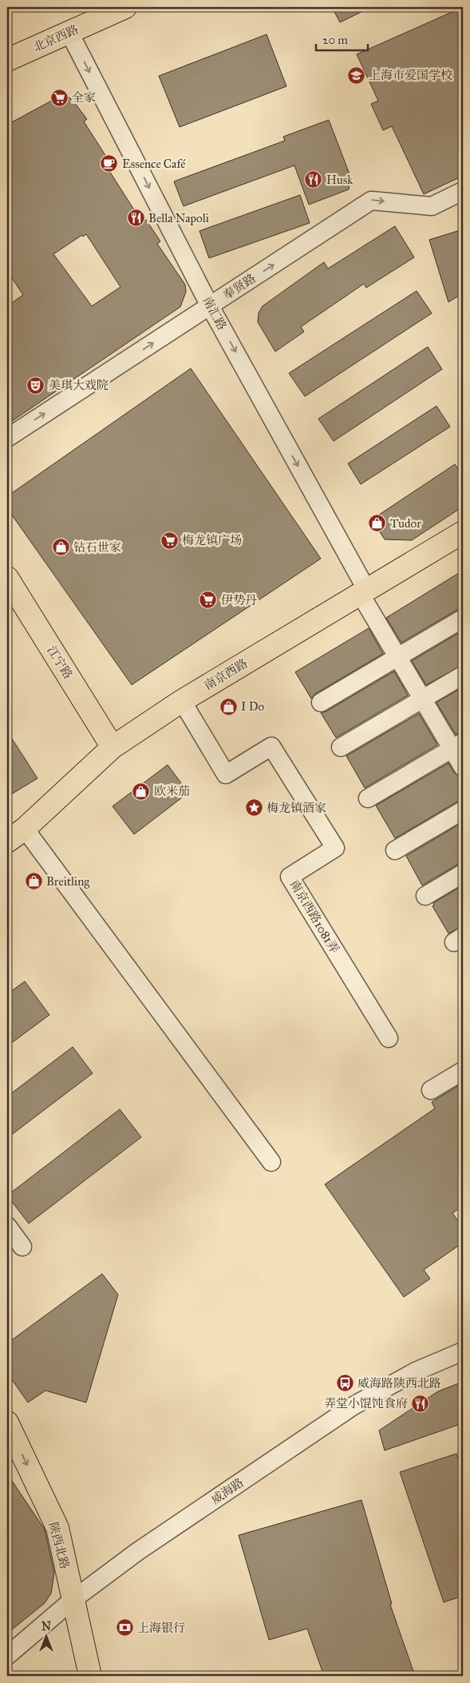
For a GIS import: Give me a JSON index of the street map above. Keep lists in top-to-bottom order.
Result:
{
  "streets": {
    "main road": [
      "北京西路",
      "江宁路",
      "南京西路",
      "陕西北路"
    ],
    "street": [
      "奉贤路",
      "南汇路",
      "南京西路1081弄",
      "威海路"
    ]
  },
  "crossings": [
    ["北京西路", "南汇路"],
    ["奉贤路", "南汇路"],
    ["南汇路", "南京西路"],
    ["江宁路", "南京西路"],
    ["南京西路", "南京西路1081弄"],
    ["威海路", "陕西北路"]
  ],
  "one_way": ["奉贤路", "南汇路", "陕西北路"],
  "places": {
    "school or university": ["上海市爱国学校"],
    "supermarket": ["全家", "梅龙镇广场", "伊势丹"],
    "cafe": ["Essence Café"],
    "restaurant": ["Husk", "Bella Napoli", "弄堂小馄饨食府"],
    "theatre": ["美琪大戏院"],
    "shop": [
      "Tudor",
      "钻石世家",
      "I Do",
      "欧米茄",
      "Breitling"
    ],
    "place": ["梅龙镇酒家"],
    "bus stop": ["威海路陕西北路"],
    "bank": ["上海银行"]
  },
  "scale_bar": "20 m",
  "north": "top"
}
